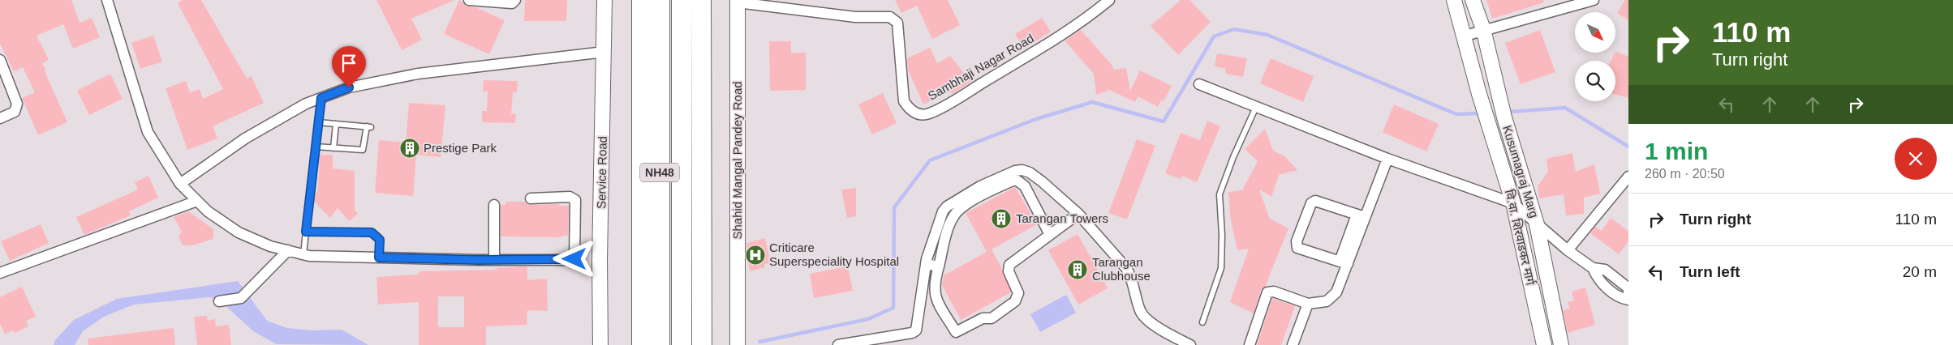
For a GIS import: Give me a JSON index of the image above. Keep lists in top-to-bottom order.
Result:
{
  "streets": {
    "highway": ["NH48"],
    "street": [
      "Sambhaji Nagar Road",
      "Shahid Mangal Pandey Road",
      "Kusumagraj Marg",
      "Service Road",
      "वि.वा. शिरवाडकर मार्ग"
    ]
  },
  "crossings": [
    ["Sambhaji Nagar Road", "Shahid Mangal Pandey Road"],
    ["Kusumagraj Marg", "वि.वा. शिरवाडकर मार्ग"]
  ],
  "places": {
    "building": ["Prestige Park", "Tarangan Towers", "Tarangan Clubhouse"],
    "hospital": ["Criticare Superspeciality Hospital"]
  },
  "north": "bottom right",
  "page": {
    "turn": ["110 m", "Turn right"],
    "heading": ["1 min", "260 m · 20:50"],
    "list": [
      {
        "name": "Turn right",
        "value": "110 m"
      },
      {
        "name": "Turn left",
        "value": "20 m"
      }
    ]
  }
}
